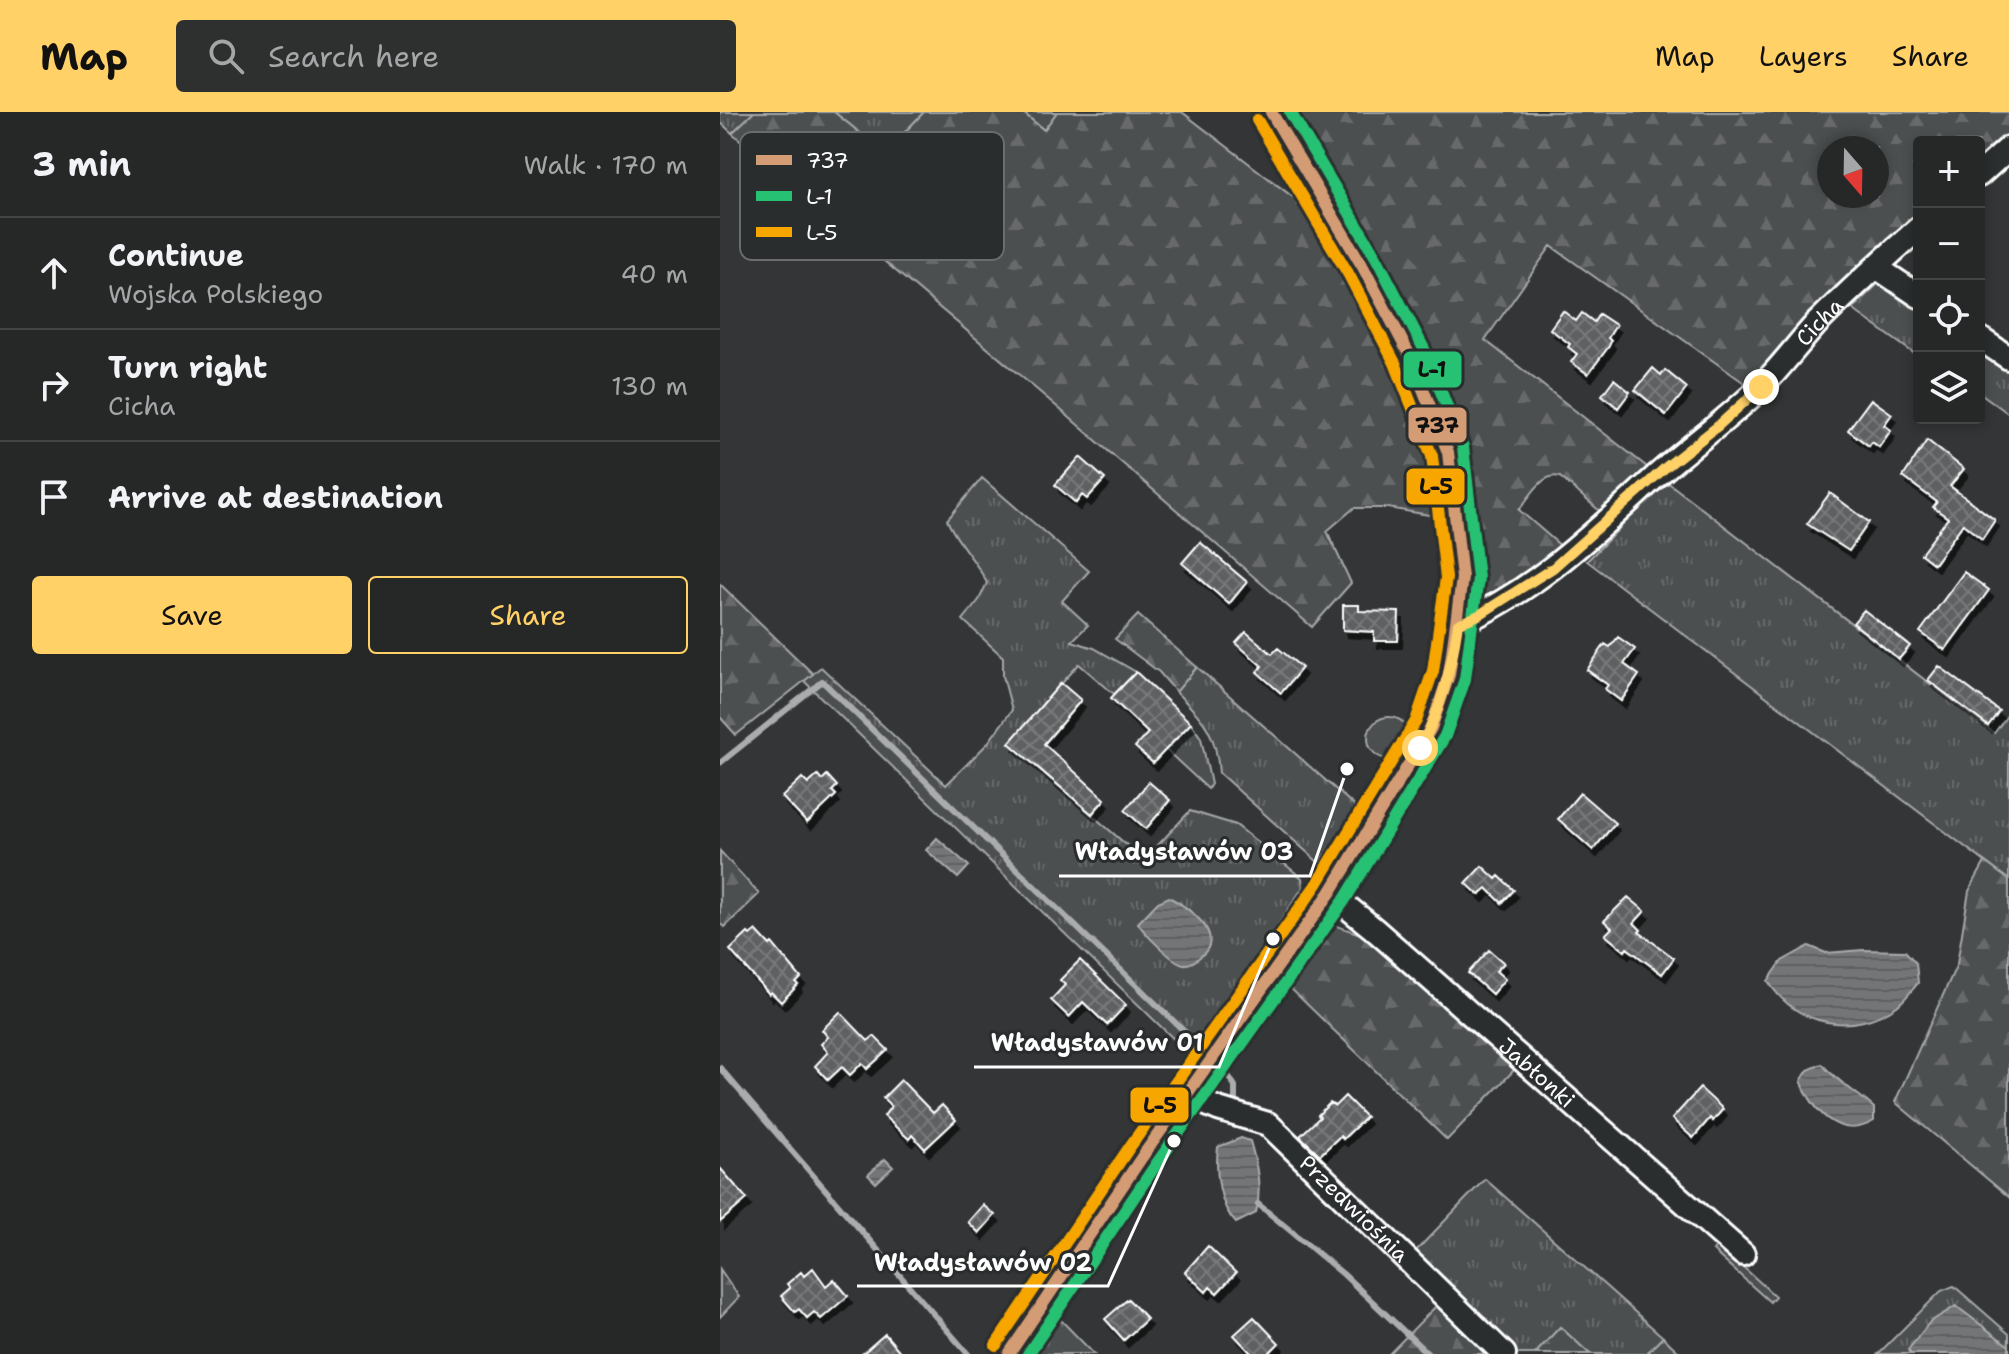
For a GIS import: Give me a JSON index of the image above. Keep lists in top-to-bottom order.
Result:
{
  "streets": {
    "street": ["Cicha", "Jabłonki", "Przedwiośnia"]
  },
  "places": ["Władysławów 03", "Władysławów 01", "Władysławów 02"],
  "lines": ["transit line 737", "transit line L-1", "transit line L-5"],
  "legend": ["737", "L-1", "L-5"],
  "north": "bottom",
  "page": {
    "header": "Map",
    "search": "Search here",
    "nav": ["Map", "Layers", "Share"],
    "heading": ["3 min", "Walk · 170 m"],
    "map_buttons": ["+", "−"],
    "list": [
      ["Continue", "Wojska Polskiego", "40 m"],
      ["Turn right", "Cicha", "130 m"],
      "Arrive at destination"
    ],
    "buttons": ["Save", "Share"]
  }
}
